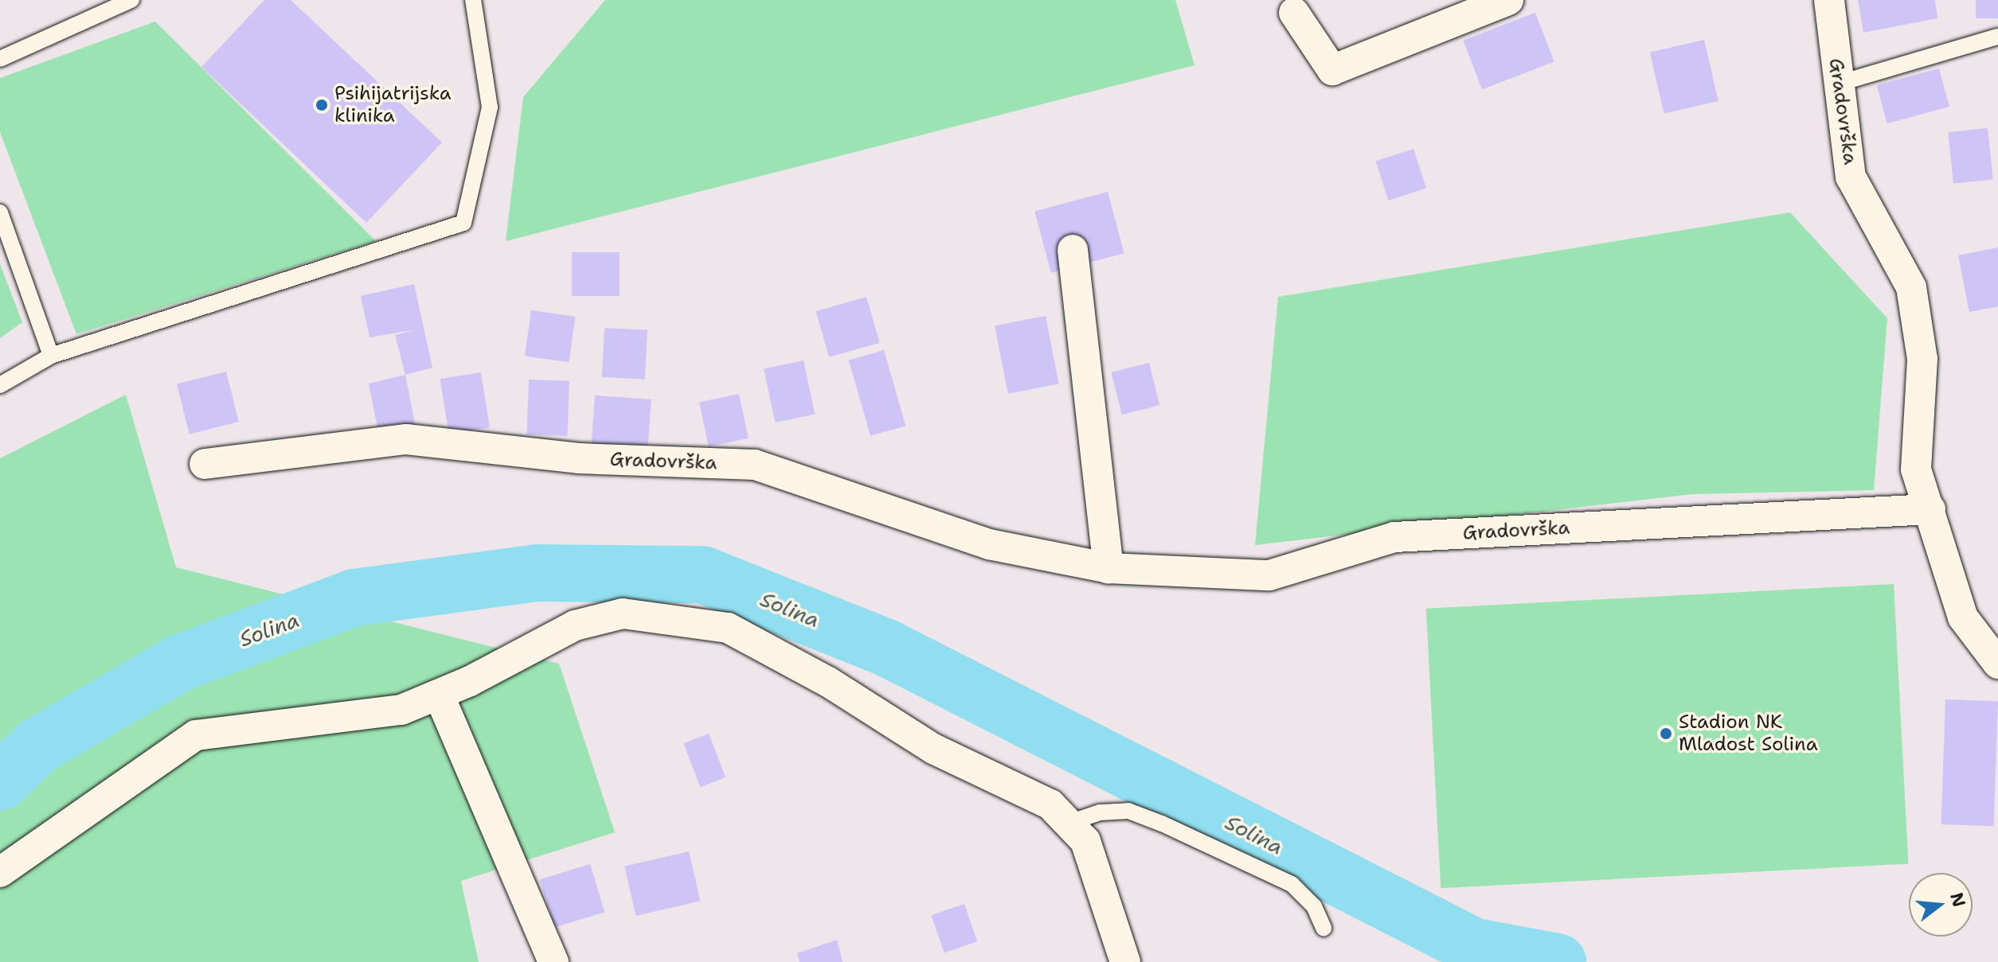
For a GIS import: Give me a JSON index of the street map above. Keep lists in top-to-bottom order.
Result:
{
  "streets": {
    "street": ["Gradovrška"]
  },
  "water": ["Solina"],
  "places": ["Psihijatrijska klinika", "Stadion NK Mladost Solina"],
  "north": "right"
}
